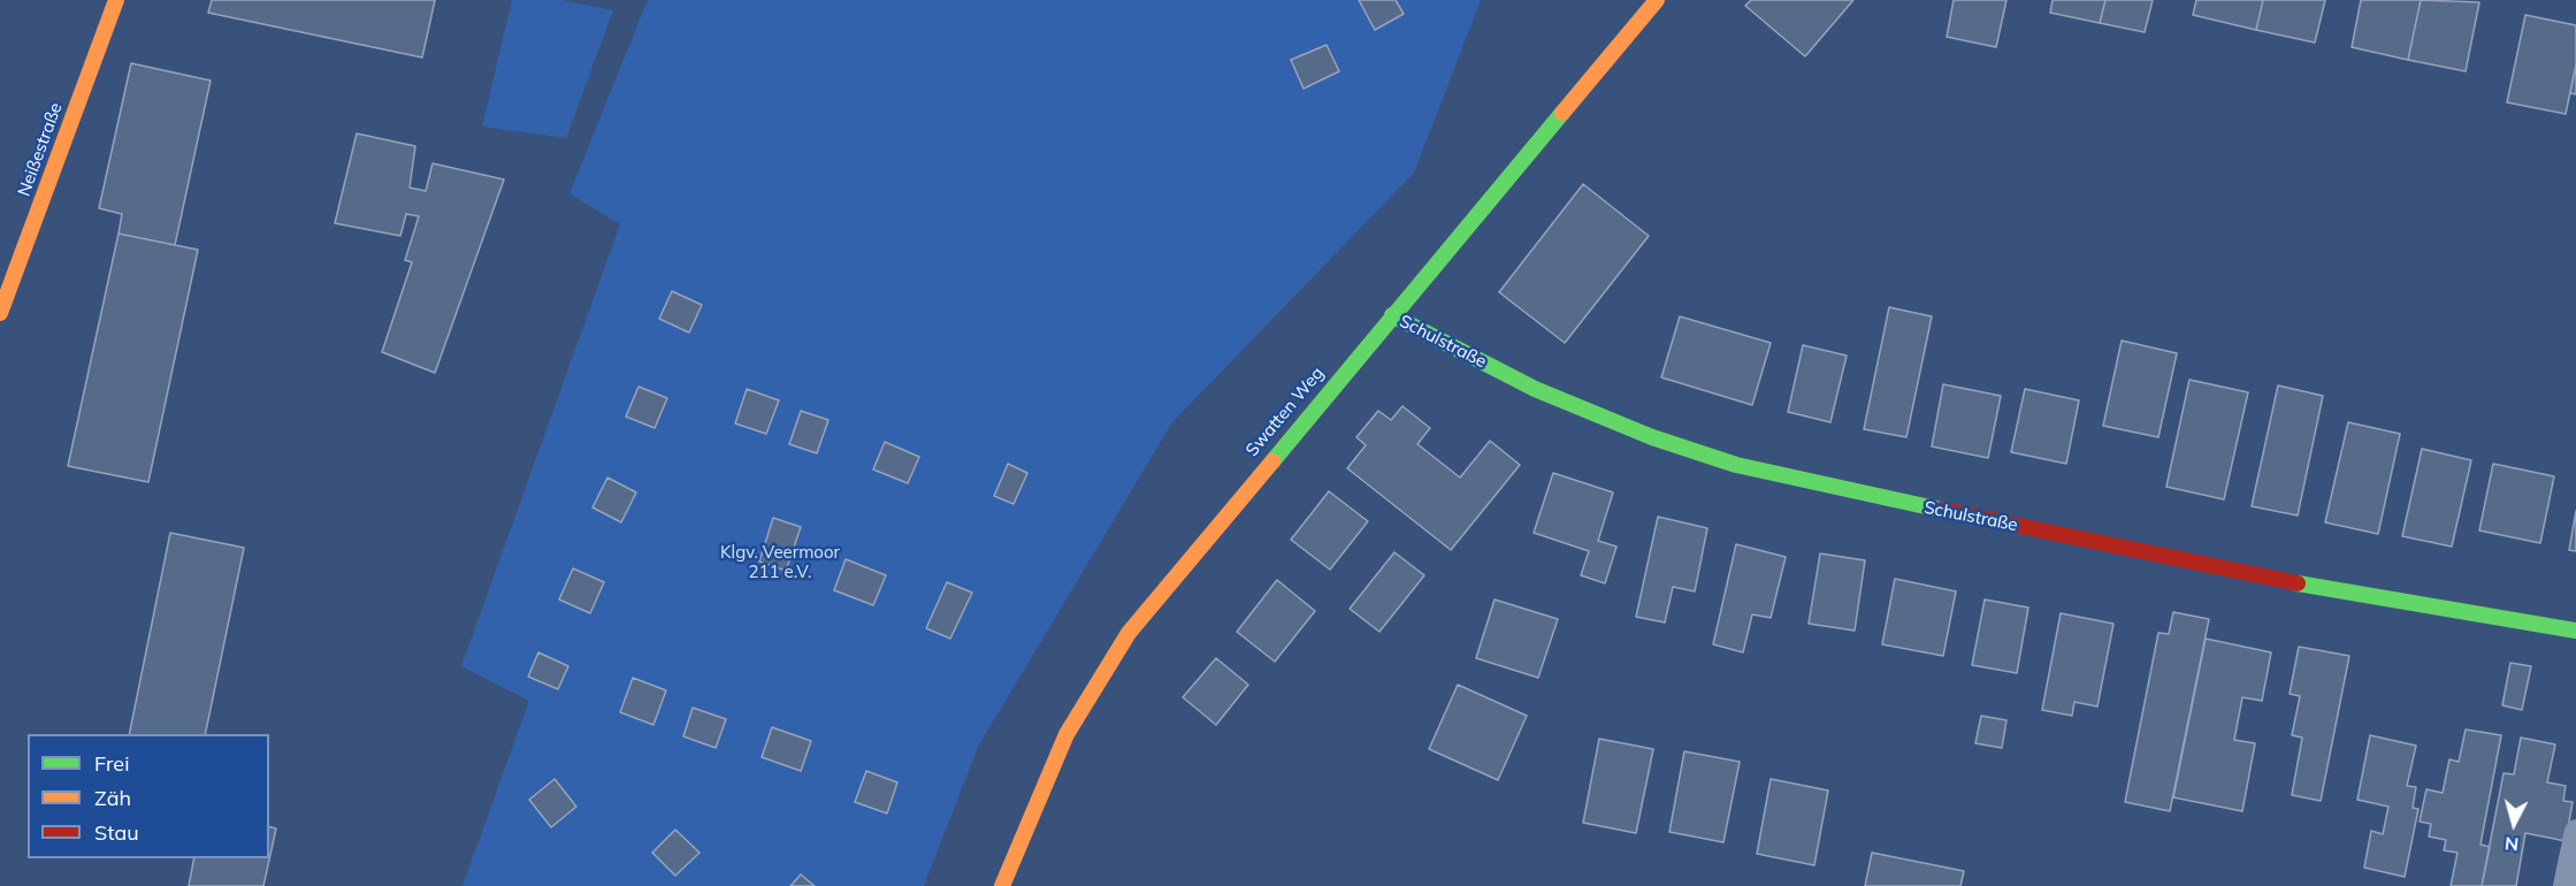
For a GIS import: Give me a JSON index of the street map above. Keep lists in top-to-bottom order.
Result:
{
  "streets": {
    "street": ["Neißestraße", "Schulstraße", "Swatten Weg"]
  },
  "crossings": [
    ["Schulstraße", "Swatten Weg"]
  ],
  "parks": ["Klgv. Veermoor 211 e.V."],
  "legend": ["Frei", "Zäh", "Stau"],
  "north": "bottom"
}
